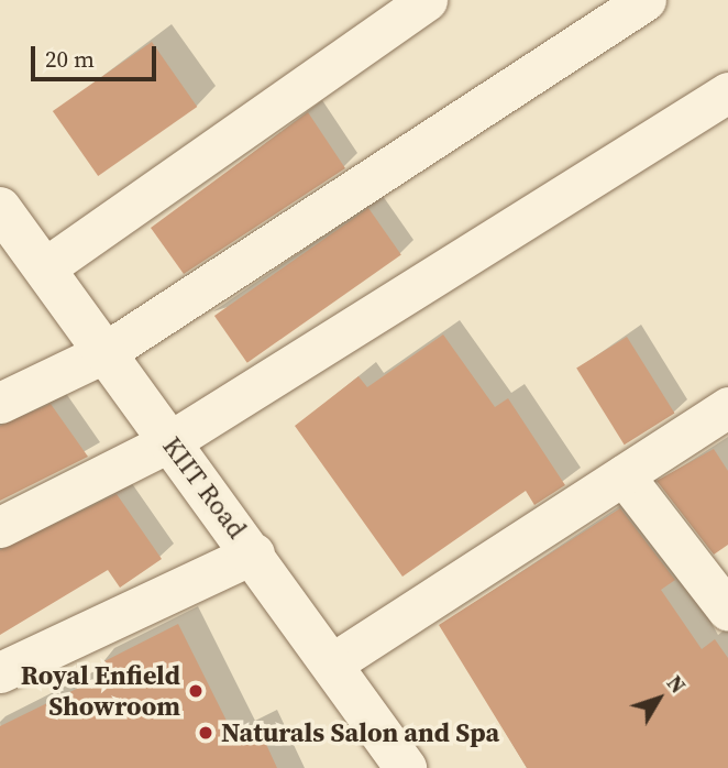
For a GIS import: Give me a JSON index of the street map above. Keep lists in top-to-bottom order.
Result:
{
  "streets": {
    "main road": ["KIIT Road"]
  },
  "places": ["Royal Enfield Showroom", "Naturals Salon and Spa"],
  "scale_bar": "20 m",
  "north": "top right"
}
